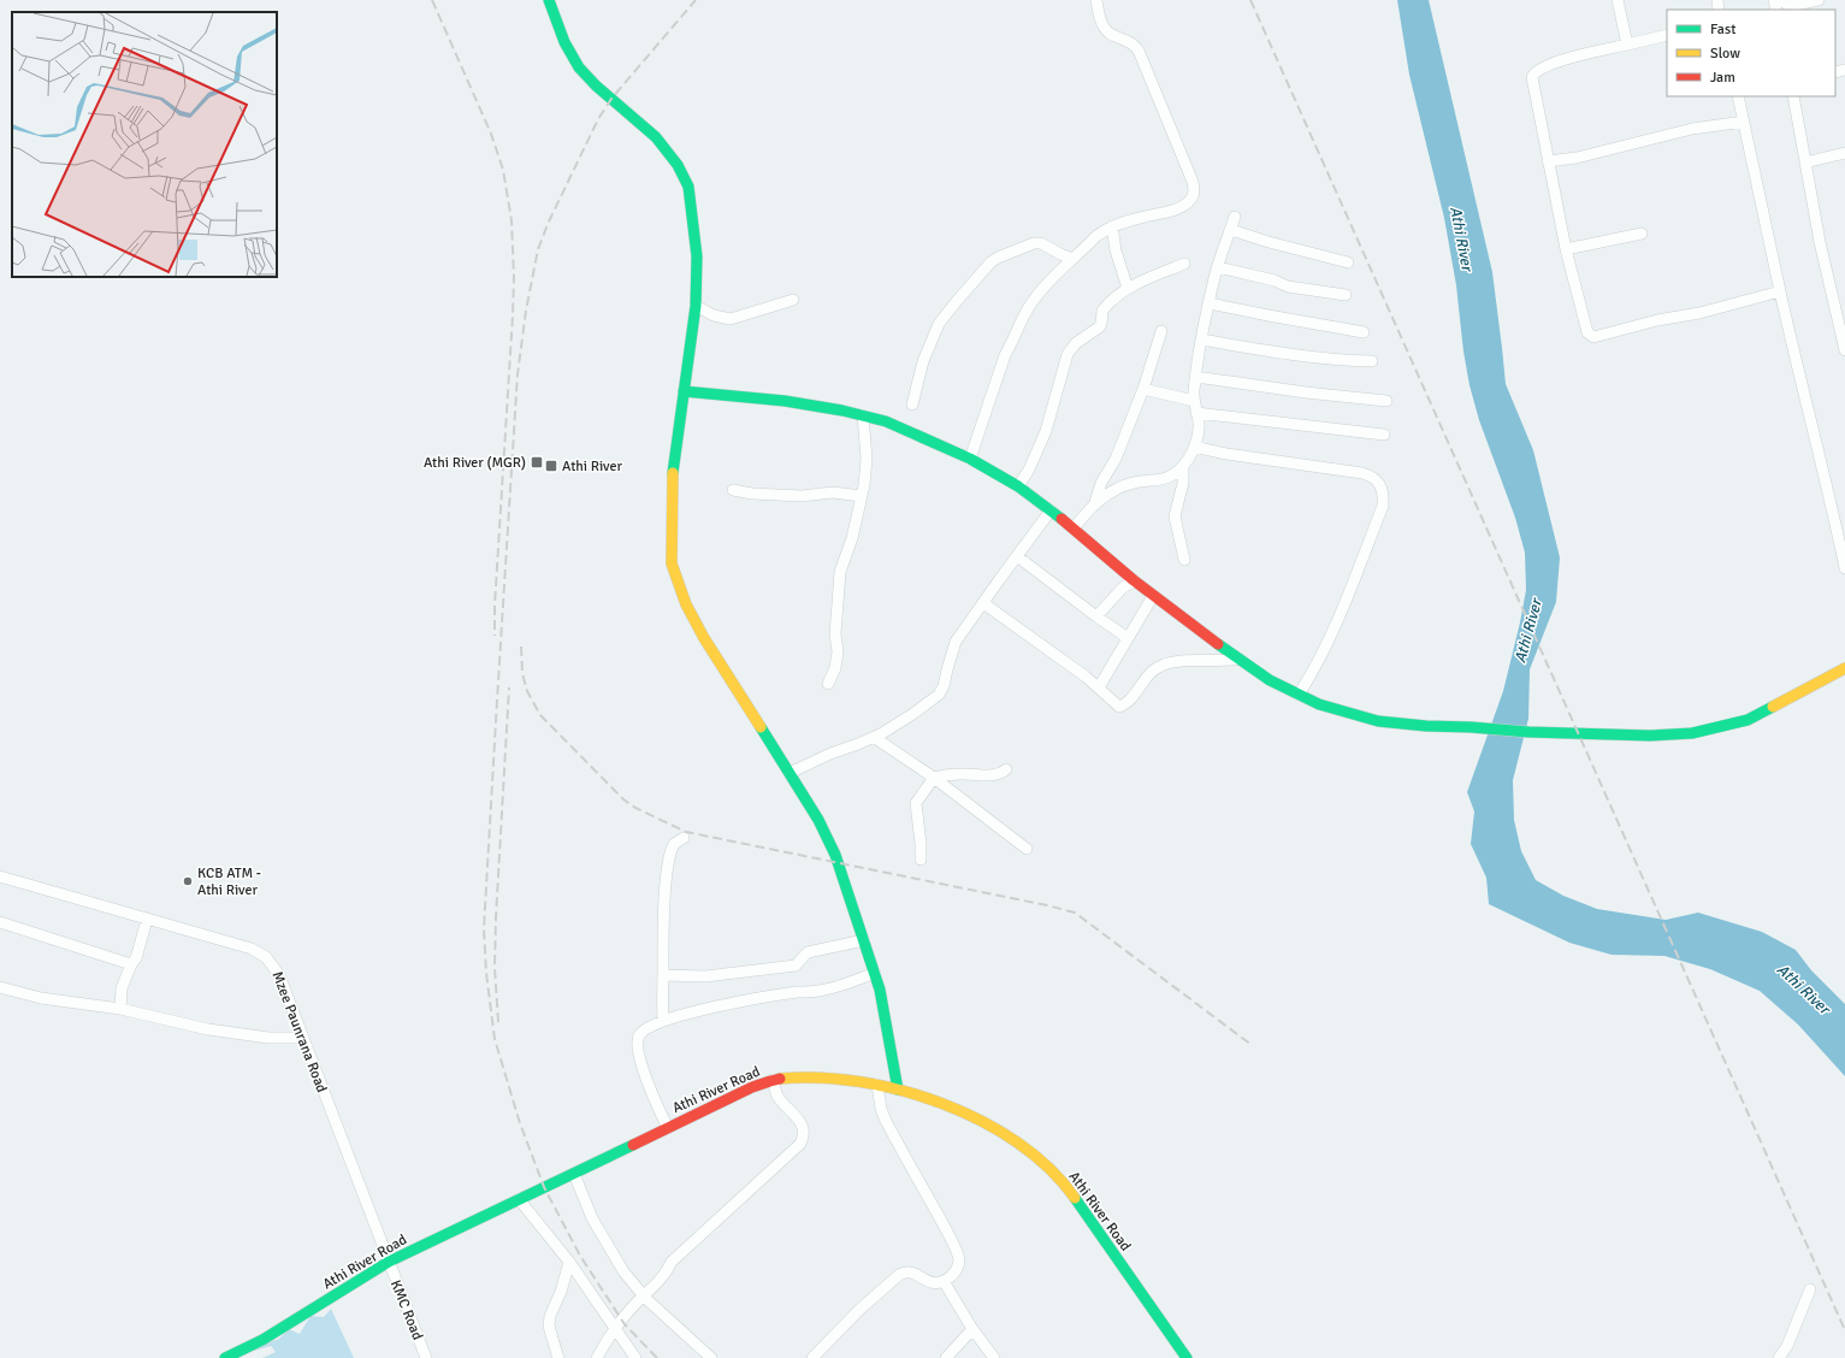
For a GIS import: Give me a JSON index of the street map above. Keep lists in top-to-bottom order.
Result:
{
  "streets": {
    "street": ["Mzee Paunrana Road", "Athi River Road", "KMC Road"]
  },
  "crossings": [
    ["Mzee Paunrana Road", "Athi River Road"],
    ["Mzee Paunrana Road", "KMC Road"],
    ["Athi River Road", "KMC Road"]
  ],
  "water": ["Athi River"],
  "places": {
    "transit": ["Athi River (MGR)", "Athi River"],
    "other": ["KCB ATM - Athi River"]
  },
  "legend": ["Fast", "Slow", "Jam"]
}
